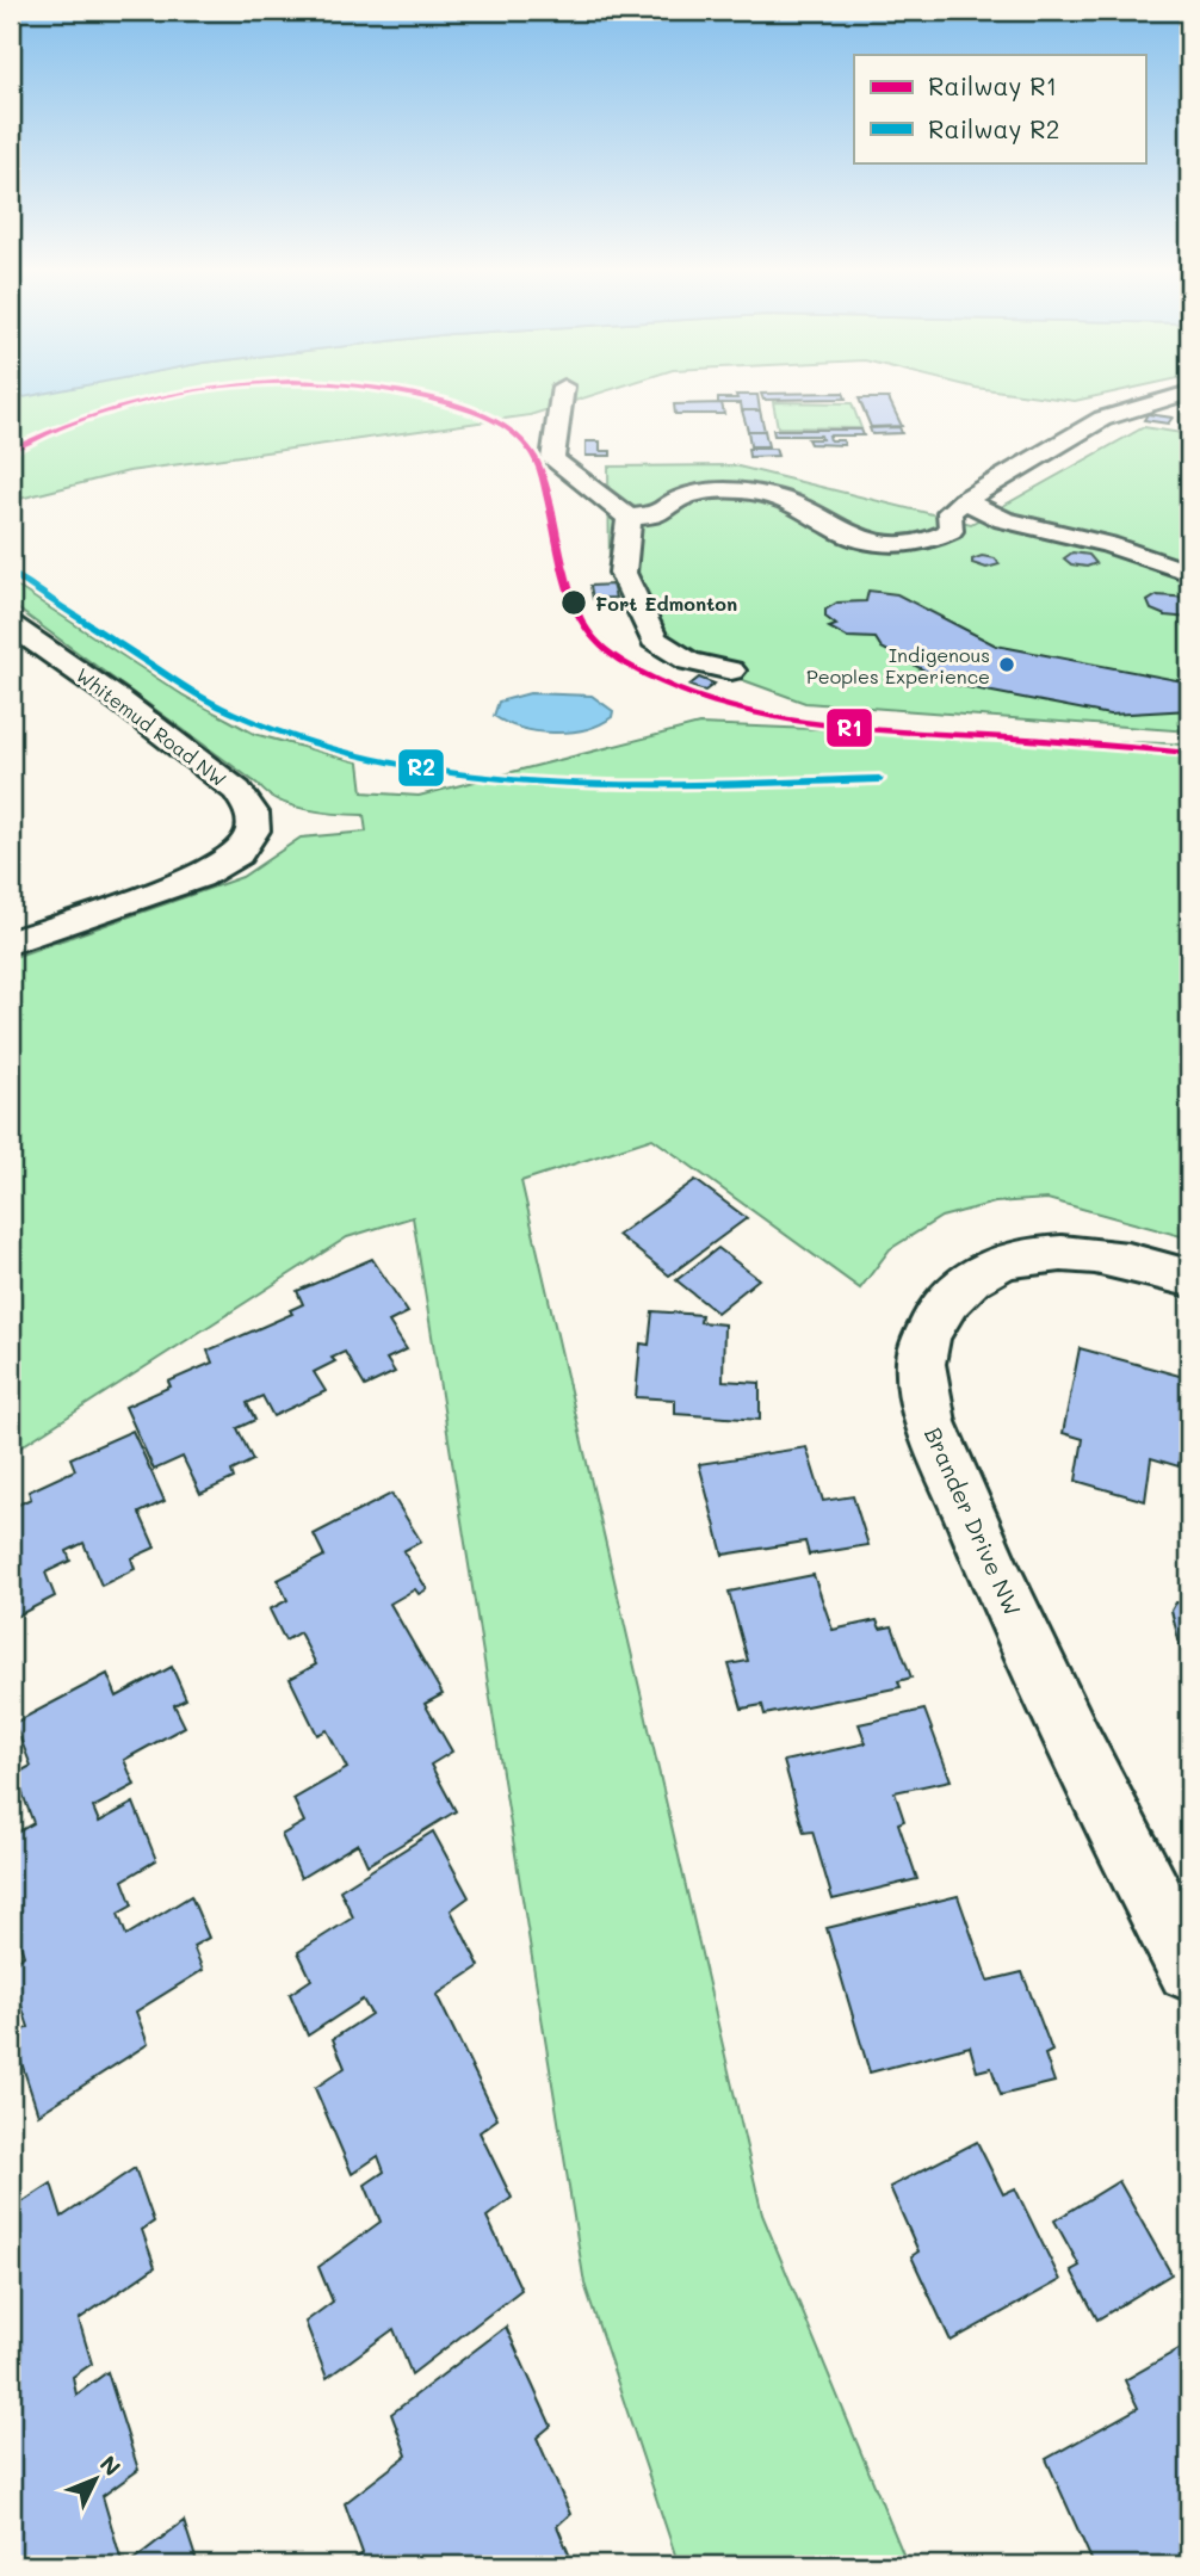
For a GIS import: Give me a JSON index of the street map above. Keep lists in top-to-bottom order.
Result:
{
  "streets": {
    "street": ["Whitemud Road NW", "Brander Drive NW"]
  },
  "places": ["Fort Edmonton", "Indigenous Peoples Experience"],
  "lines": ["rail line R1", "rail line R2"],
  "legend": ["Railway R1", "Railway R2"],
  "north": "top right"
}
